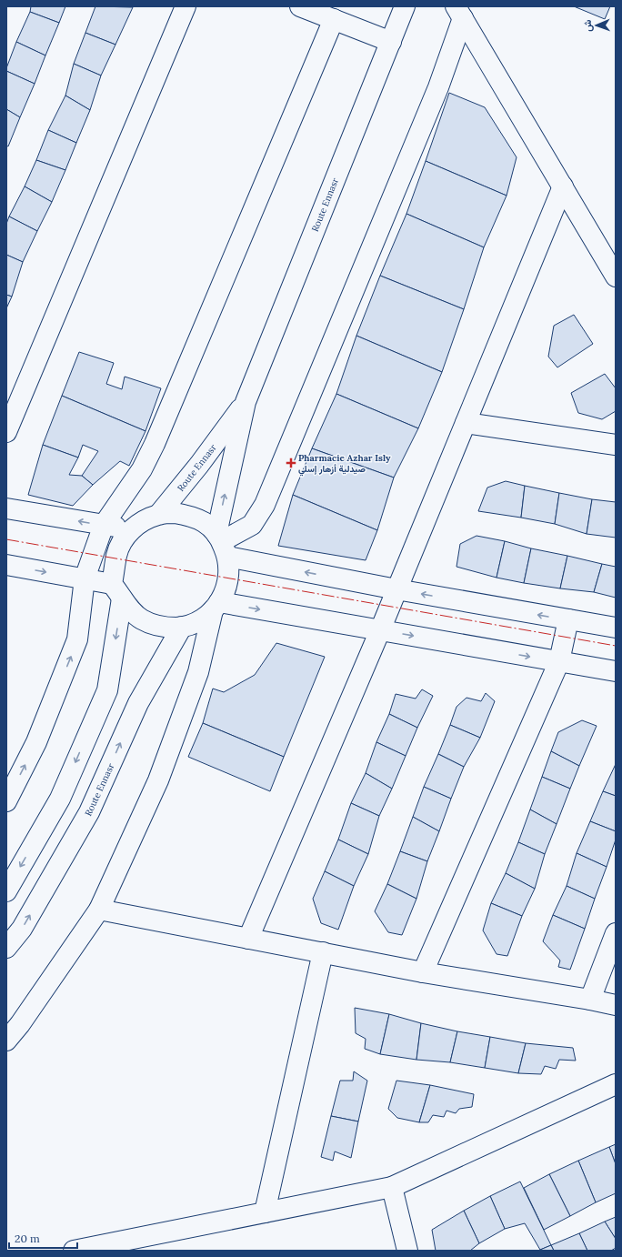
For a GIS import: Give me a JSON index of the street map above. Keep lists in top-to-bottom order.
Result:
{
  "streets": {
    "street": ["Route Ennasr"]
  },
  "places": {
    "health": ["Pharmacie Azhar Isly صيدلية أزهار إسلي"]
  },
  "scale_bar": "20 m",
  "north": "left"
}
